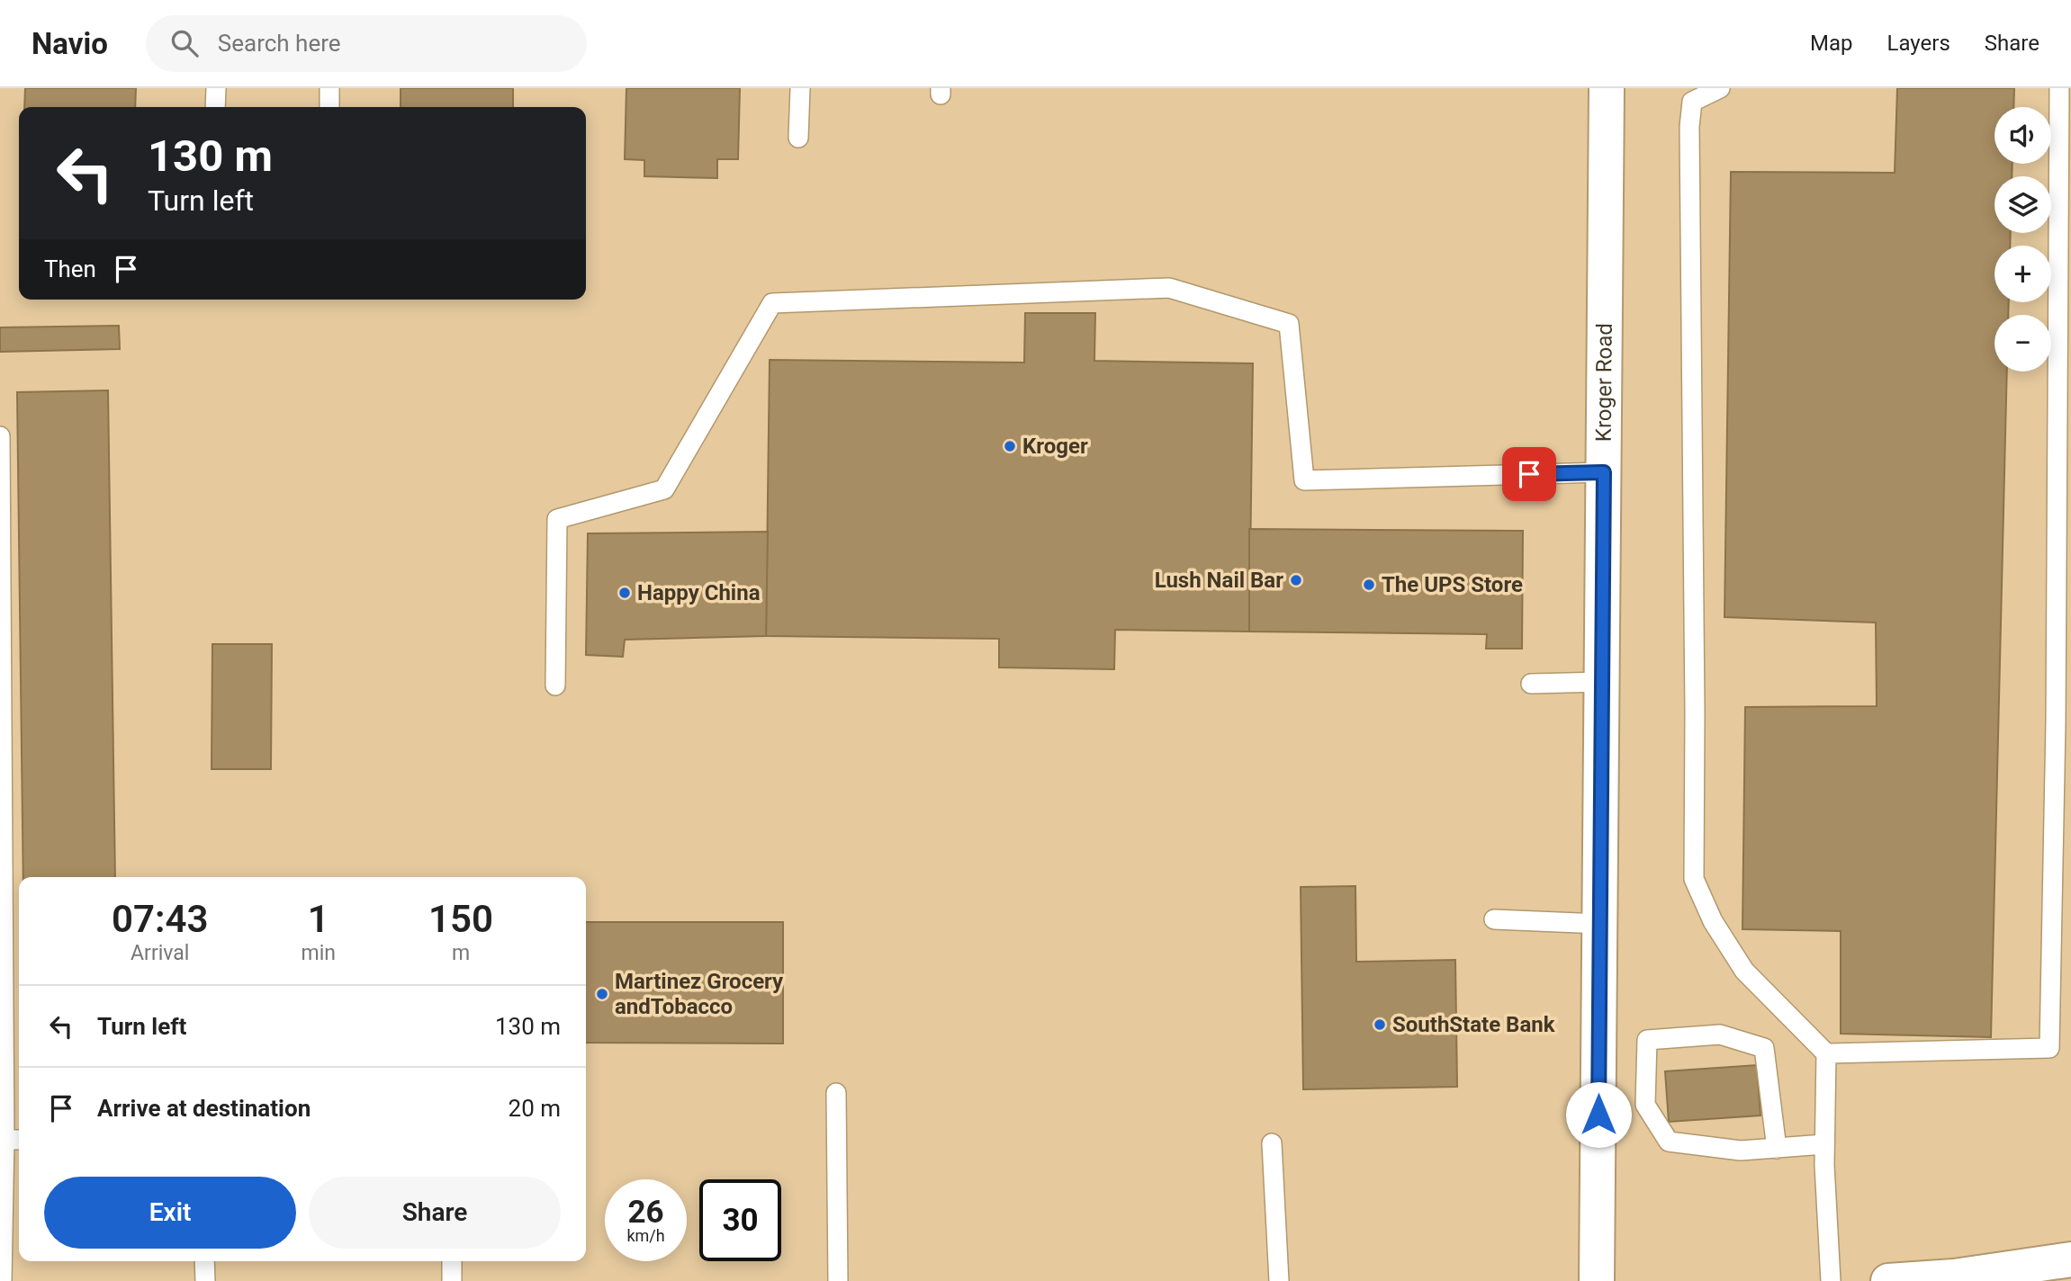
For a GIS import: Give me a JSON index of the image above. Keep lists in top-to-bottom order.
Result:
{
  "streets": {
    "street": ["Kroger Road"]
  },
  "places": [
    "Kroger",
    "Lush Nail Bar",
    "The UPS Store",
    "Happy China",
    "Martinez Grocery andTobacco",
    "SouthState Bank"
  ],
  "page": {
    "header": "Navio",
    "search": "Search here",
    "nav": ["Map", "Layers", "Share"],
    "map_buttons": ["+", "−"],
    "turn": ["130 m", "Turn left"],
    "then": "Then",
    "eta": [
      "07:43",
      "Arrival",
      "1",
      "min",
      "150",
      "m"
    ],
    "list": [
      {
        "name": "Turn left",
        "value": "130 m"
      },
      {
        "name": "Arrive at destination",
        "value": "20 m"
      }
    ],
    "buttons": ["Exit", "Share"],
    "speed": "26 km/h",
    "limit": "30"
  }
}
